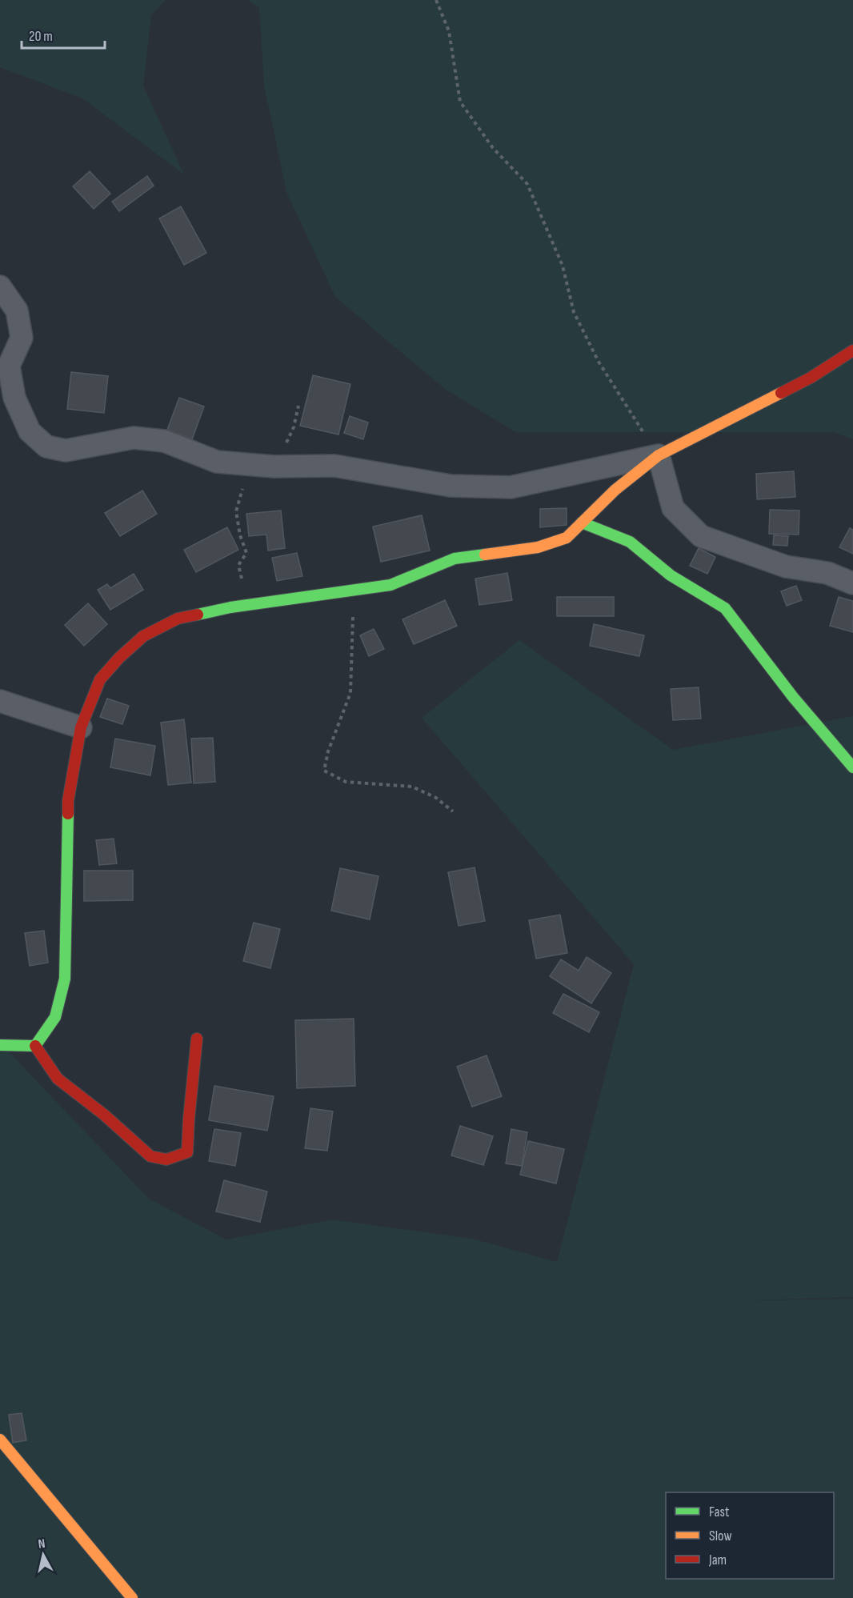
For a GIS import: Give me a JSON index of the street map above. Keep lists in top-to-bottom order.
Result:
{
  "legend": ["Fast", "Slow", "Jam"],
  "scale_bar": "20 m",
  "north": "top"
}
